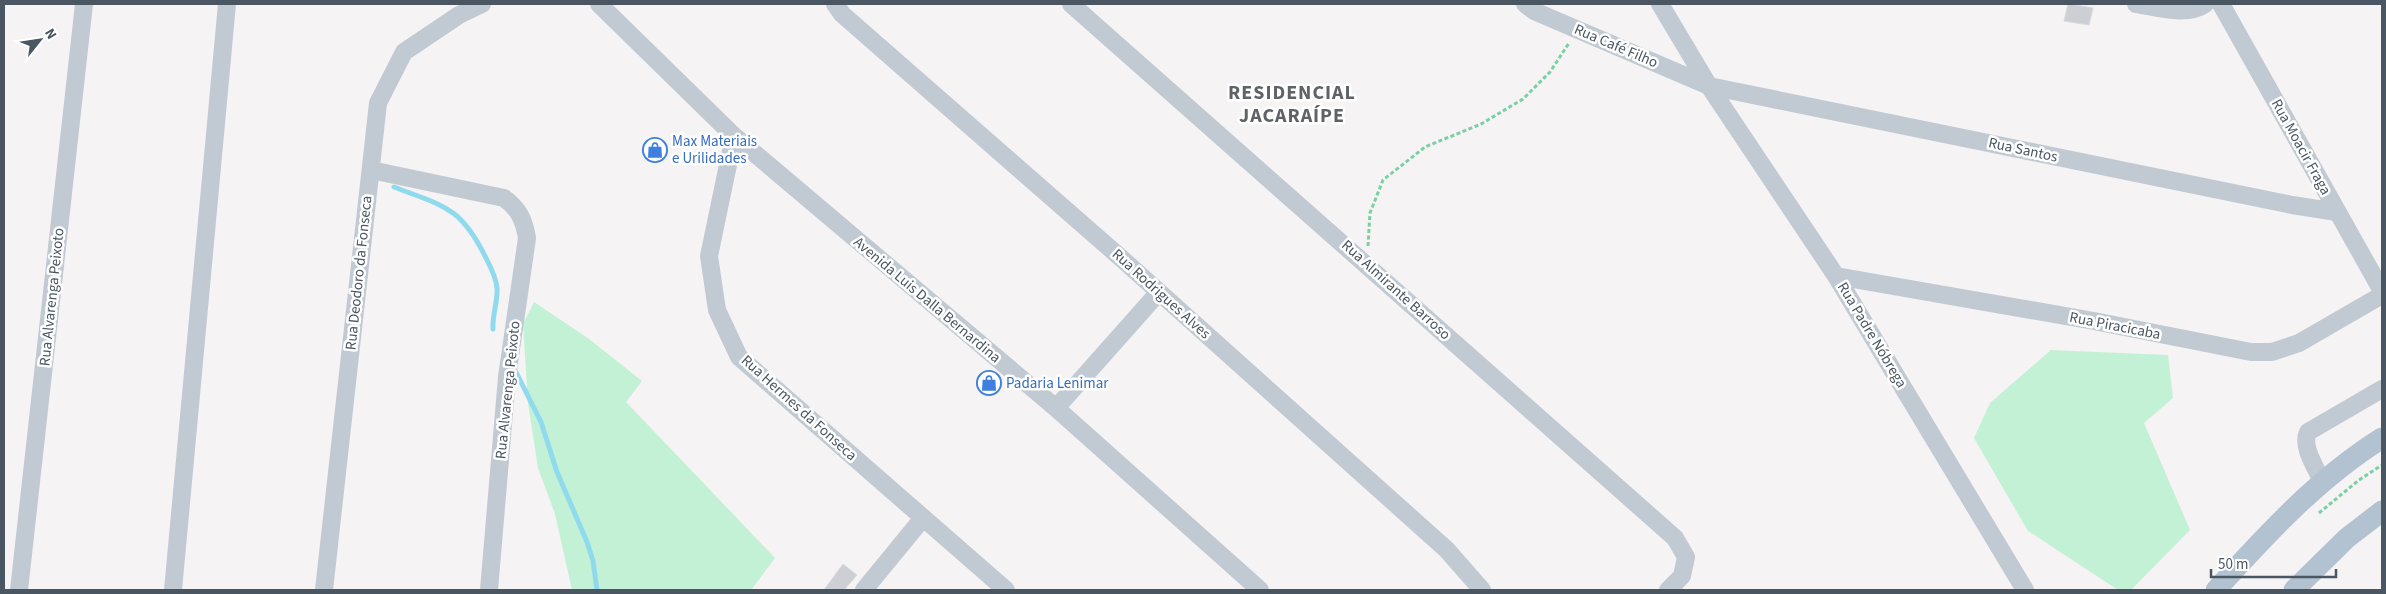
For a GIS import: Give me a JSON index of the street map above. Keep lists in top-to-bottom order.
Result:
{
  "streets": {
    "street": [
      "Rua Café Filho",
      "Rua Moacir Fraga",
      "Rua Santos",
      "Rua Deodoro da Fonseca",
      "Rua Almirante Barroso",
      "Rua Rodrigues Alves",
      "Rua Alvarenga Peixoto",
      "Avenida Luis Dalla Bernardina",
      "Rua Piracicaba",
      "Rua Padre Nóbrega",
      "Rua Hermes da Fonseca"
    ]
  },
  "crossings": [
    ["Rua Café Filho", "Rua Santos"],
    ["Rua Café Filho", "Rua Padre Nóbrega"],
    ["Rua Moacir Fraga", "Rua Santos"],
    ["Rua Santos", "Rua Padre Nóbrega"],
    ["Rua Deodoro da Fonseca", "Rua Alvarenga Peixoto"],
    ["Avenida Luis Dalla Bernardina", "Rua Hermes da Fonseca"],
    ["Rua Piracicaba", "Rua Padre Nóbrega"]
  ],
  "districts": ["RESIDENCIAL JACARAÍPE"],
  "places": {
    "shop": ["Max Materiais e Urilidades", "Padaria Lenimar"]
  },
  "scale_bar": "50 m",
  "north": "top right"
}
